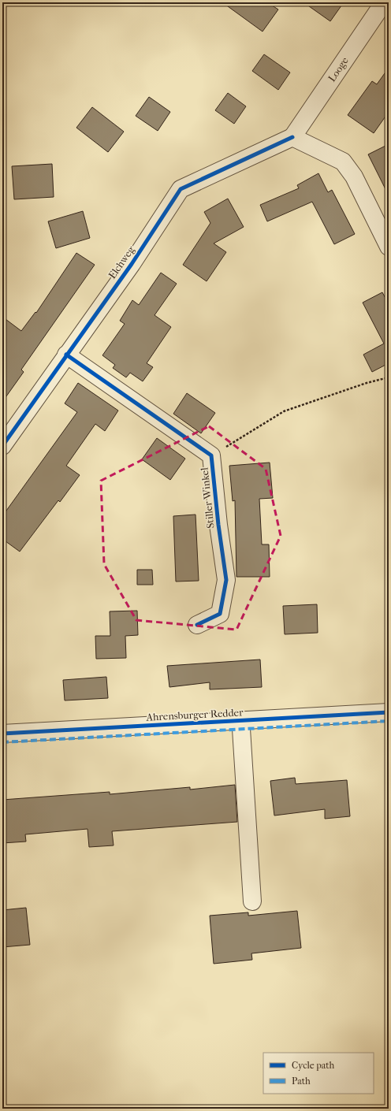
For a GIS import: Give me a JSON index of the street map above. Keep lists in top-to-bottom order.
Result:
{
  "streets": {
    "street": [
      "Looge",
      "Elchweg",
      "Stiller Winkel",
      "Ahrensburger Redder"
    ]
  },
  "crossings": [
    ["Looge", "Elchweg"],
    ["Elchweg", "Stiller Winkel"]
  ],
  "legend": ["Cycle path", "Path"]
}
